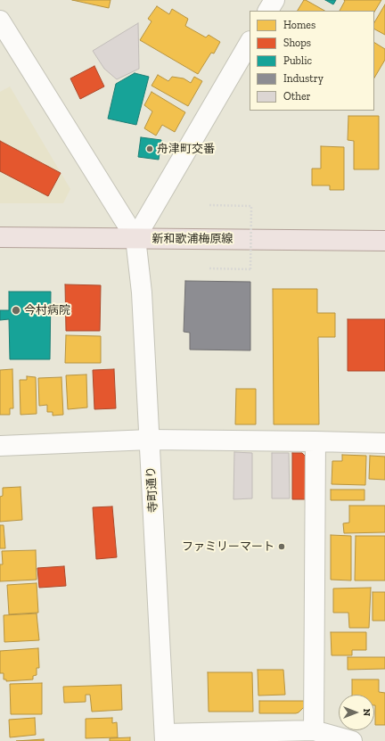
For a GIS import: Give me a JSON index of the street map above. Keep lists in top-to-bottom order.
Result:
{
  "streets": {
    "main road": ["新和歌浦梅原線"],
    "street": ["寺町通り"]
  },
  "crossings": [
    ["新和歌浦梅原線", "寺町通り"]
  ],
  "places": ["舟津町交番", "今村病院", "ファミリーマート"],
  "legend": [
    "Homes",
    "Shops",
    "Public",
    "Industry",
    "Other"
  ],
  "north": "right"
}
